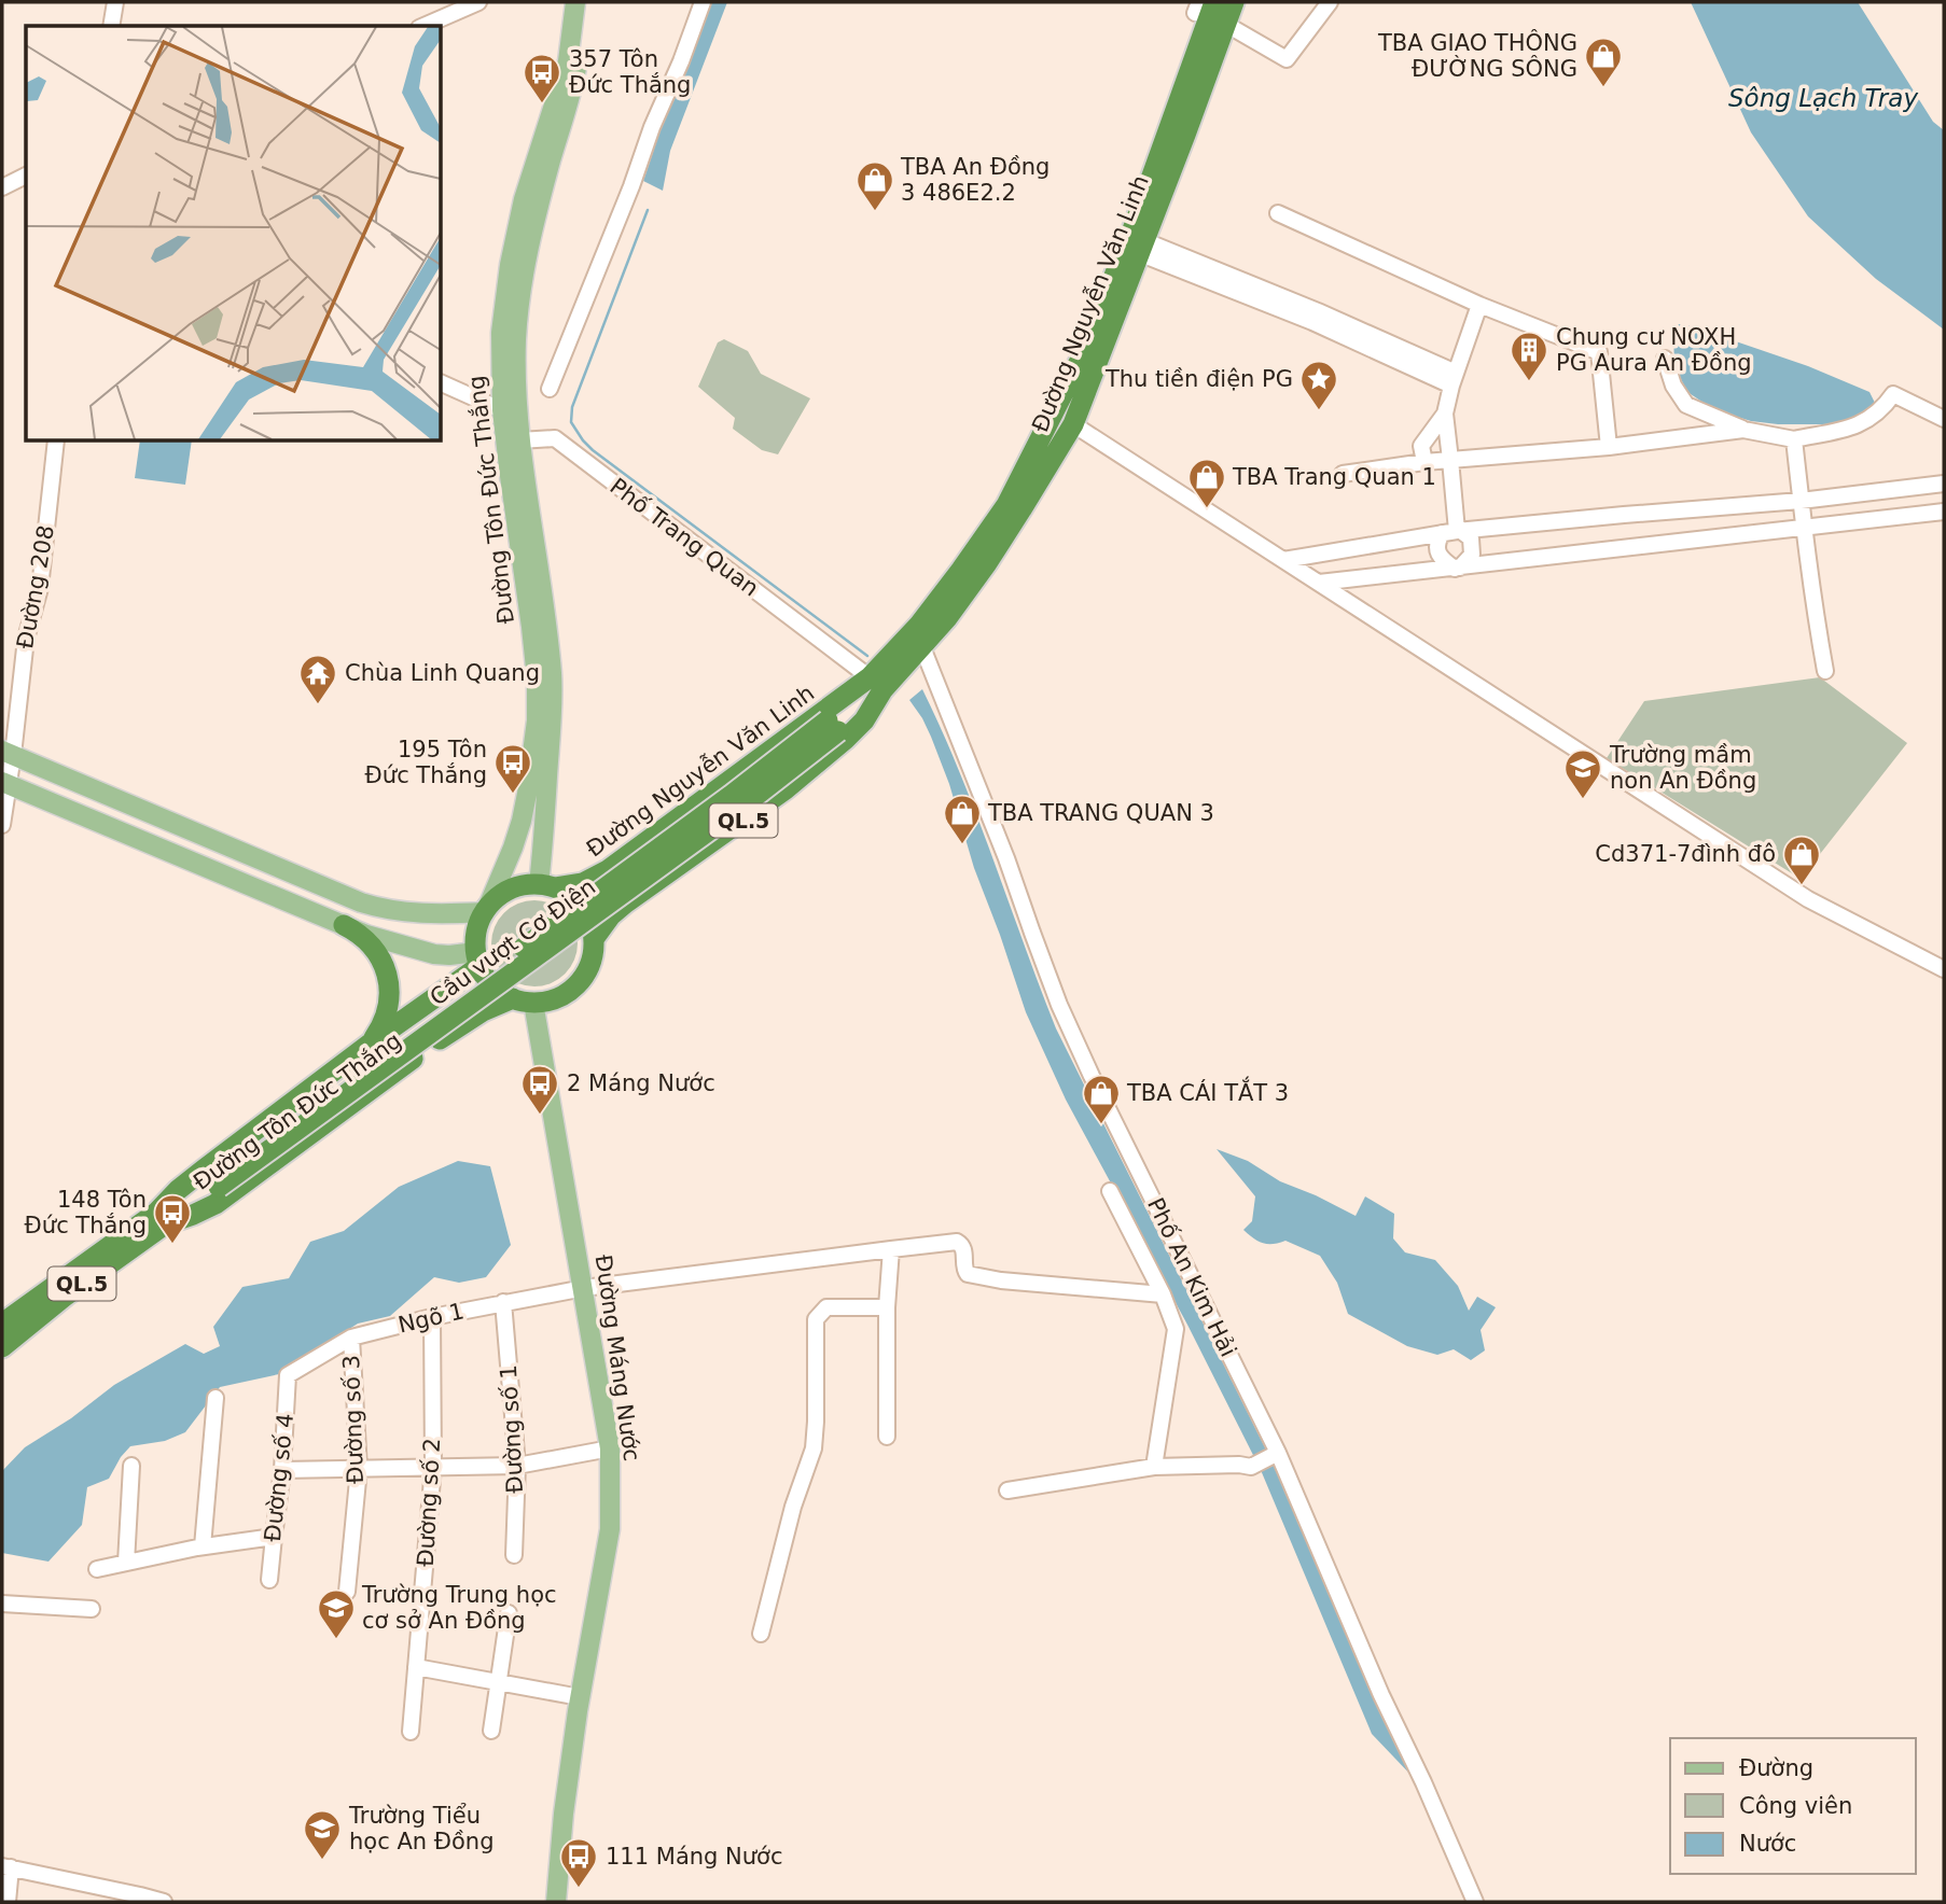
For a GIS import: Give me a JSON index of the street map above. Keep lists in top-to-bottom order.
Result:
{
  "streets": {
    "highway": [
      "Đường Nguyễn Văn Linh",
      "Đường Tôn Đức Thắng",
      "QL.5",
      "Cầu vượt Cơ Điện"
    ],
    "main road": ["Đường Máng Nước"],
    "street": [
      "Phố Trang Quan",
      "Đường 208",
      "Phố An Kim Hải",
      "Ngõ 1",
      "Đường số 3",
      "Đường số 1",
      "Đường số 4",
      "Đường số 2"
    ]
  },
  "crossings": [
    ["Đường Nguyễn Văn Linh", "Đường Tôn Đức Thắng"],
    ["Đường Nguyễn Văn Linh", "Phố Trang Quan"],
    ["Đường Nguyễn Văn Linh", "Cầu vượt Cơ Điện"],
    ["Đường Nguyễn Văn Linh", "Phố An Kim Hải"],
    ["Đường Nguyễn Văn Linh", "Đường Máng Nước"],
    ["Đường Tôn Đức Thắng", "Phố Trang Quan"],
    ["Đường Tôn Đức Thắng", "Cầu vượt Cơ Điện"],
    ["Đường Tôn Đức Thắng", "Đường Máng Nước"],
    ["Phố Trang Quan", "Cầu vượt Cơ Điện"],
    ["Ngõ 1", "Đường Máng Nước"],
    ["Ngõ 1", "Đường số 3"],
    ["Ngõ 1", "Đường số 1"],
    ["Ngõ 1", "Đường số 4"],
    ["Ngõ 1", "Đường số 2"]
  ],
  "water": ["Sông Lạch Tray"],
  "places": {
    "shop": [
      "TBA GIAO THÔNG ĐƯỜNG SÔNG",
      "TBA An Đồng 3 486E2.2",
      "TBA Trang Quan 1",
      "TBA TRANG QUAN 3",
      "Cd371-7đình đô",
      "TBA CÁI TẮT 3"
    ],
    "bus stop": [
      "357 Tôn Đức Thắng",
      "195 Tôn Đức Thắng",
      "2 Máng Nước",
      "148 Tôn Đức Thắng",
      "111 Máng Nước"
    ],
    "building": ["Chung cư NOXH PG Aura An Đồng"],
    "place": ["Thu tiền điện PG"],
    "temple": ["Chùa Linh Quang"],
    "school or university": ["Trường mầm non An Đồng", "Trường Trung học cơ sở An Đồng", "Trường Tiểu học An Đồng"]
  },
  "legend": ["Đường", "Công viên", "Nước"]
}
